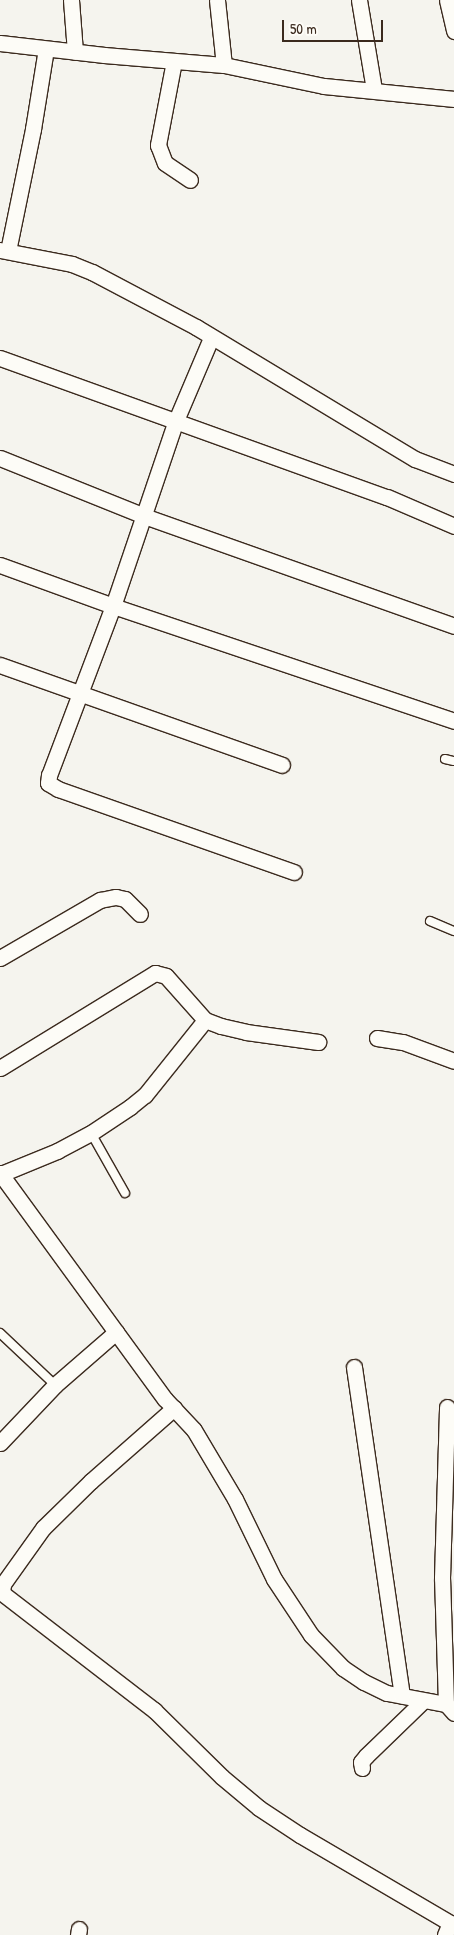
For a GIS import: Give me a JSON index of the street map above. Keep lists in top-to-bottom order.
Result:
{
  "scale_bar": "50 m"
}
